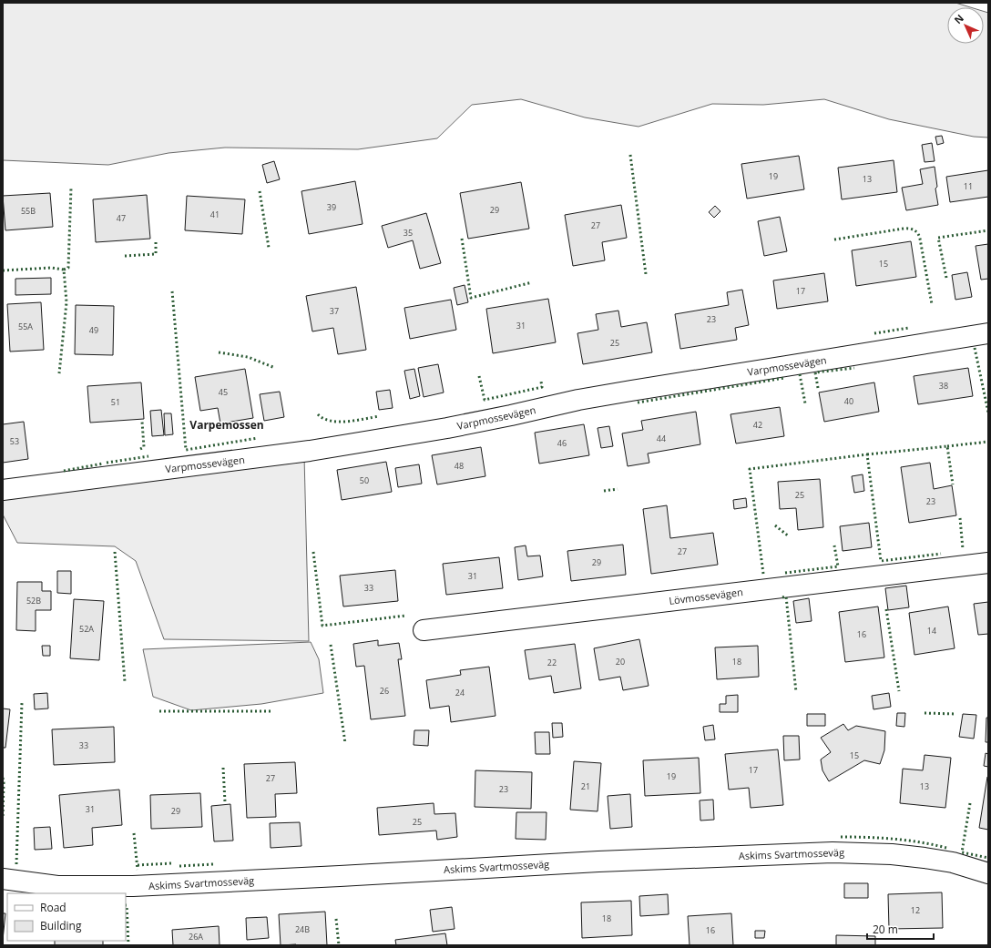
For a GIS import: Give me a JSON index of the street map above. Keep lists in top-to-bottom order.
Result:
{
  "streets": {
    "street": ["Varpmossevägen", "Lövmossevägen", "Askims Svartmosseväg"]
  },
  "districts": ["Varpemossen"],
  "house_numbers": [
    "19",
    "13",
    "11",
    "39",
    "29",
    "55B",
    "41",
    "47",
    "27",
    "35",
    "15",
    "17",
    "37",
    "23",
    "31",
    "55A",
    "49",
    "25",
    "38",
    "45",
    "40",
    "51",
    "42",
    "44",
    "53",
    "46",
    "48",
    "50",
    "25",
    "23",
    "27",
    "29",
    "31",
    "33",
    "52B",
    "52A",
    "14",
    "16",
    "20",
    "18",
    "22",
    "26",
    "24",
    "33",
    "15",
    "17",
    "19",
    "27",
    "21",
    "13",
    "23",
    "31",
    "29",
    "25",
    "12",
    "18",
    "24B",
    "16",
    "26A"
  ],
  "legend": ["Road", "Building"],
  "scale_bar": "20 m",
  "north": "top left"
}
